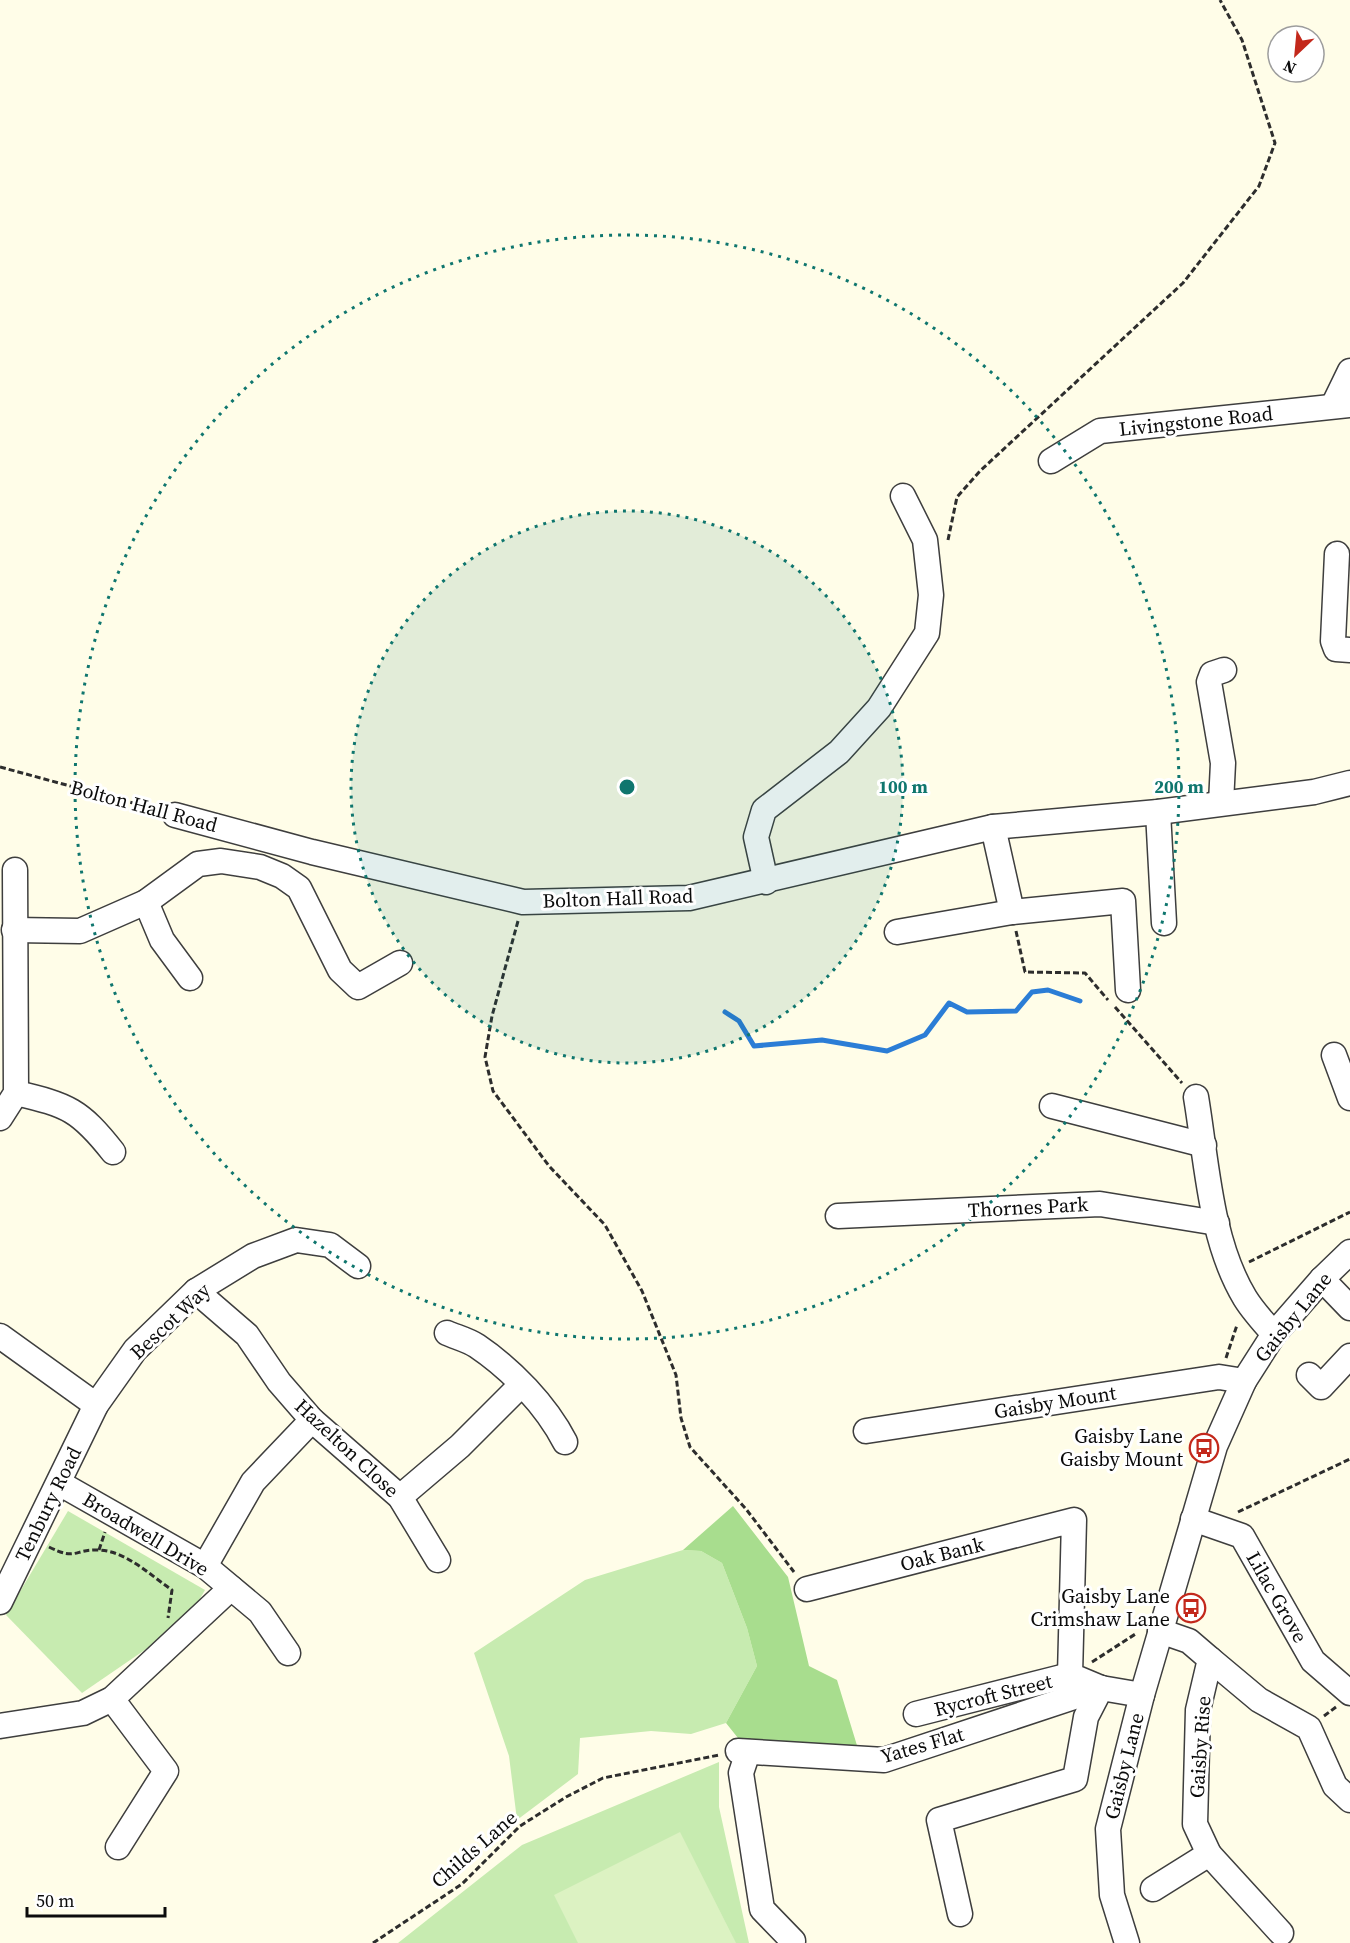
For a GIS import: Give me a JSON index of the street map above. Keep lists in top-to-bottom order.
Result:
{
  "streets": {
    "street": [
      "Livingstone Road",
      "Bolton Hall Road",
      "Thornes Park",
      "Gaisby Lane",
      "Bescot Way",
      "Gaisby Mount",
      "Hazelton Close",
      "Tenbury Road",
      "Broadwell Drive",
      "Oak Bank",
      "Lilac Grove",
      "Rycroft Street",
      "Yates Flat",
      "Gaisby Rise"
    ],
    "path": ["Childs Lane"]
  },
  "crossings": [
    ["Gaisby Lane", "Gaisby Mount"],
    ["Gaisby Lane", "Lilac Grove"],
    ["Gaisby Lane", "Yates Flat"],
    ["Bescot Way", "Hazelton Close"],
    ["Bescot Way", "Tenbury Road"],
    ["Tenbury Road", "Broadwell Drive"],
    ["Oak Bank", "Rycroft Street"],
    ["Yates Flat", "Childs Lane"]
  ],
  "places": {
    "bus stop": ["Gaisby Lane Gaisby Mount", "Gaisby Lane Crimshaw Lane"]
  },
  "scale_bar": "50 m",
  "north": "bottom left",
  "rings": ["100 m", "200 m"]
}
